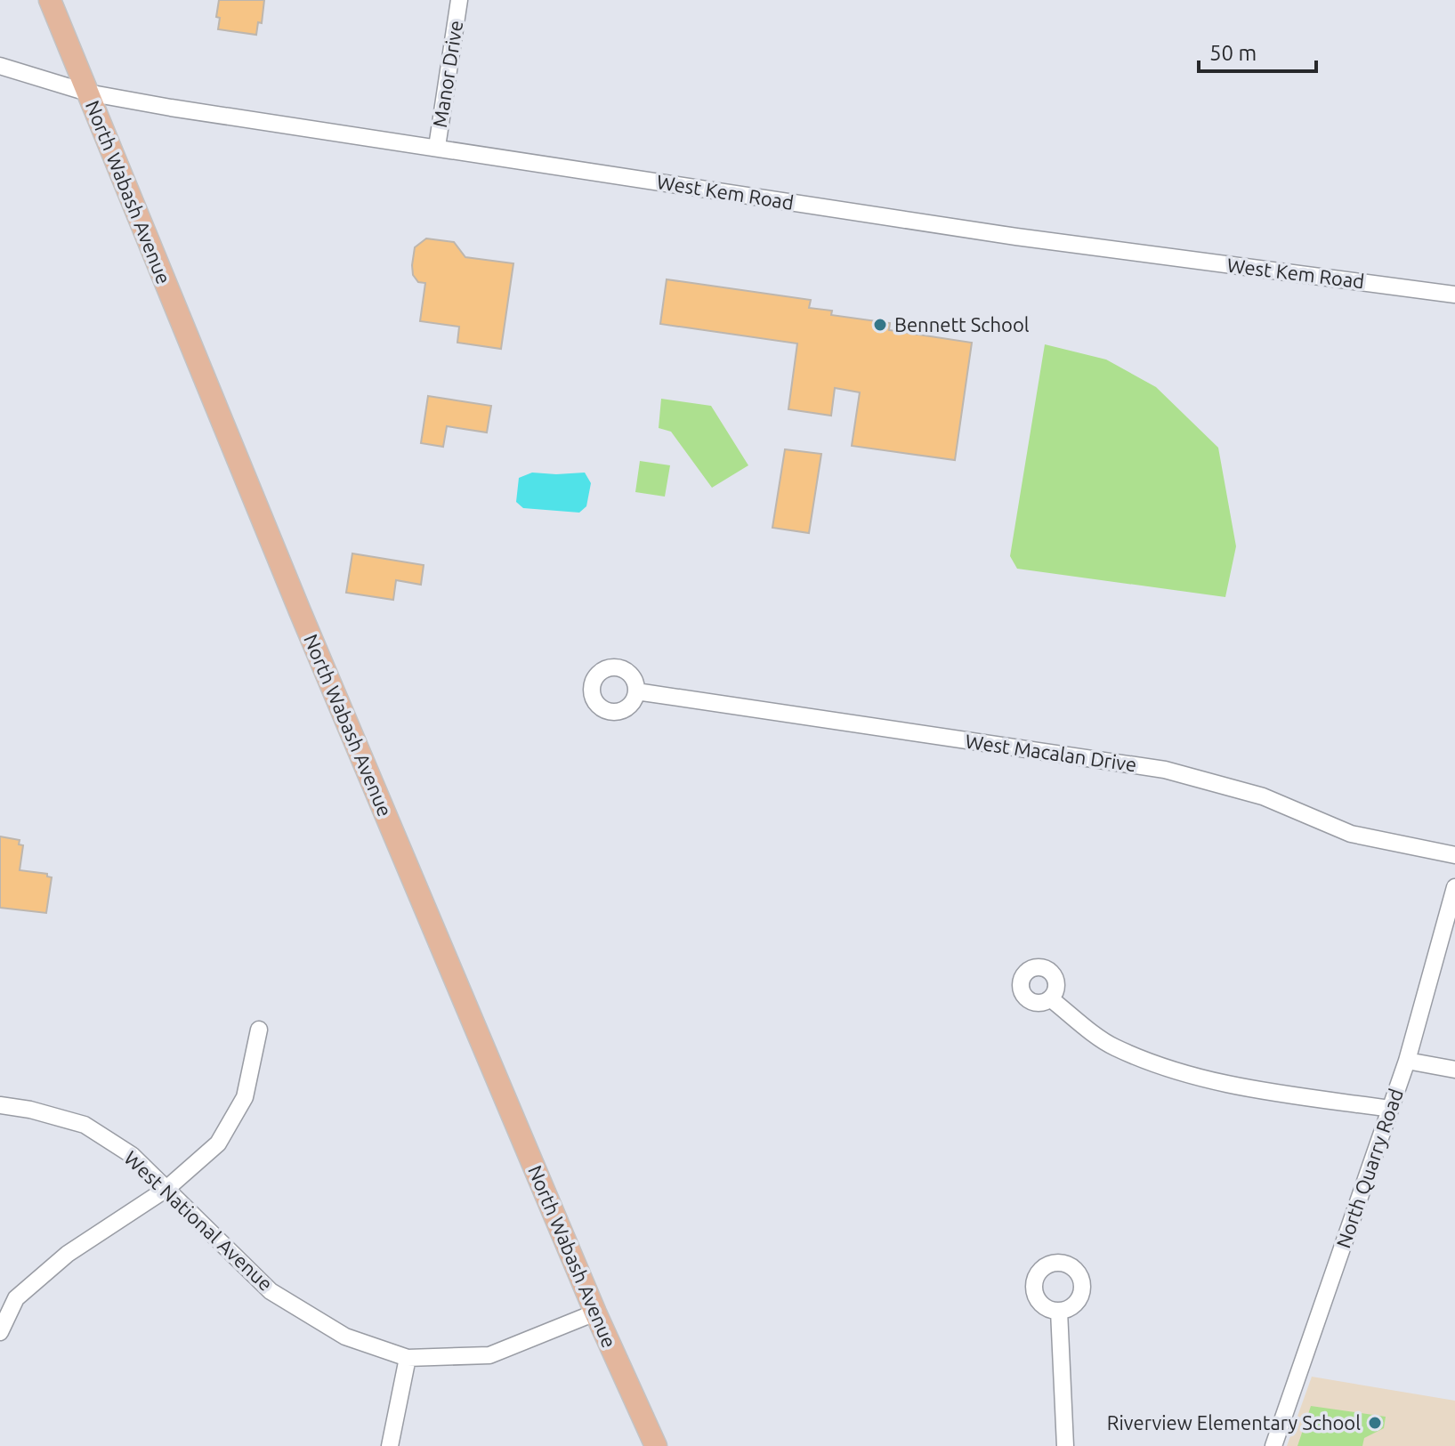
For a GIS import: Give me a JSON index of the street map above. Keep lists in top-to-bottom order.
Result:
{
  "streets": {
    "main road": ["North Wabash Avenue"],
    "street": [
      "Manor Drive",
      "West Kem Road",
      "West Macalan Drive",
      "North Quarry Road",
      "West National Avenue"
    ]
  },
  "crossings": [
    ["Manor Drive", "West Kem Road"],
    ["North Wabash Avenue", "West Kem Road"],
    ["North Wabash Avenue", "West National Avenue"]
  ],
  "places": ["Bennett School", "Riverview Elementary School"],
  "scale_bar": "50 m"
}
